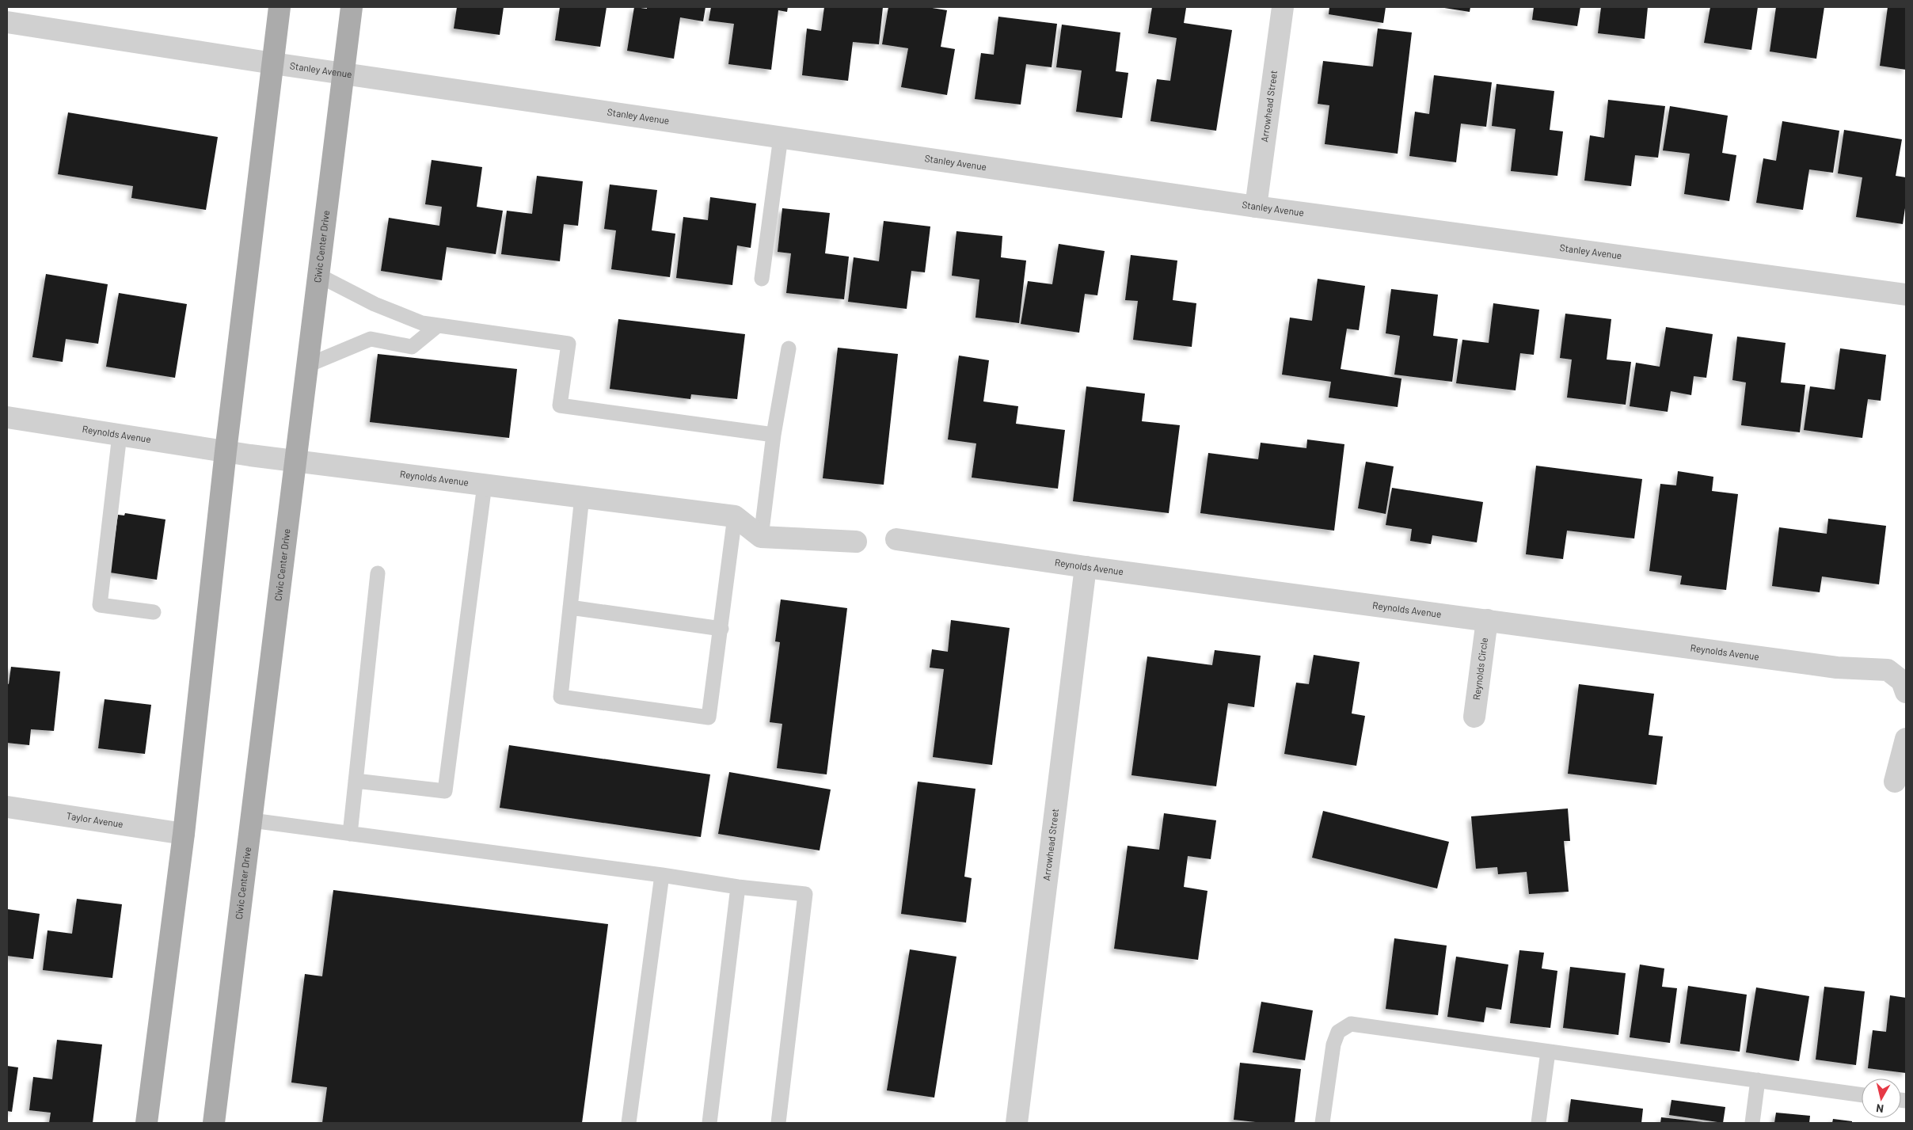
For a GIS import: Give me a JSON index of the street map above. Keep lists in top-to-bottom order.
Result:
{
  "streets": {
    "main road": ["Civic Center Drive"],
    "street": [
      "Stanley Avenue",
      "Arrowhead Street",
      "Reynolds Avenue",
      "Reynolds Circle",
      "Taylor Avenue"
    ]
  },
  "crossings": [
    ["Stanley Avenue", "Arrowhead Street"],
    ["Stanley Avenue", "Civic Center Drive"],
    ["Arrowhead Street", "Reynolds Avenue"],
    ["Civic Center Drive", "Reynolds Avenue"],
    ["Reynolds Avenue", "Reynolds Circle"]
  ],
  "north": "bottom"
}
